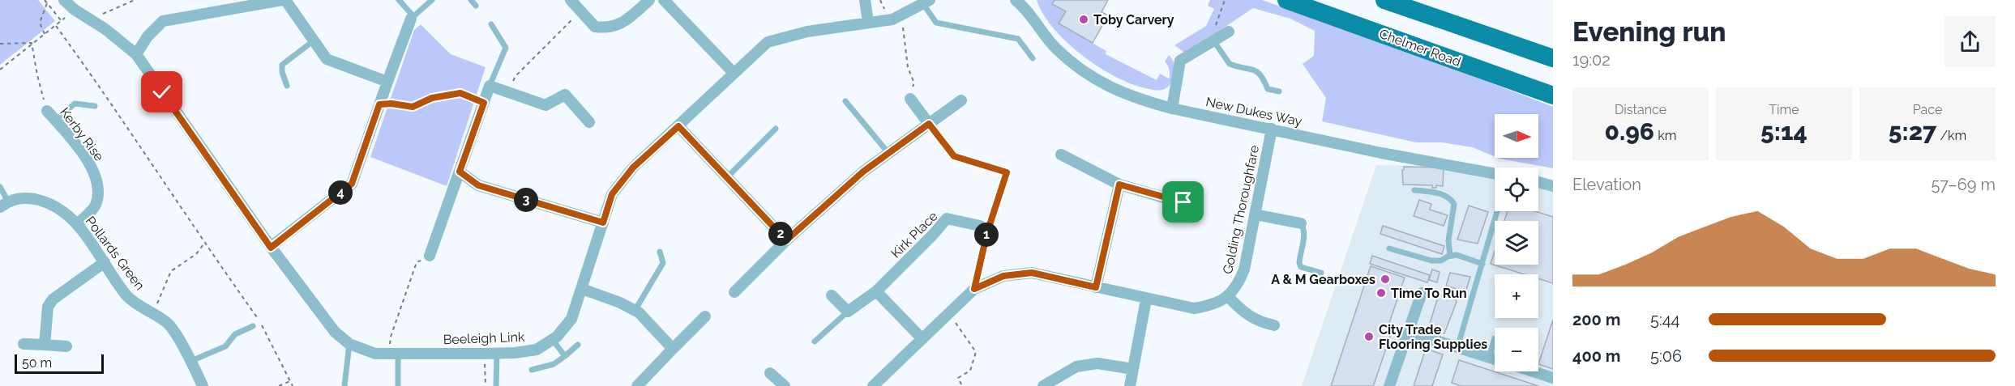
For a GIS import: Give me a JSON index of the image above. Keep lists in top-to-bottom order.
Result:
{
  "streets": {
    "main road": ["Chelmer Road"],
    "street": [
      "New Dukes Way",
      "Kerby Rise",
      "Golding Thoroughfare",
      "Kirk Place",
      "Pollards Green",
      "Beeleigh Link"
    ]
  },
  "crossings": [
    ["New Dukes Way", "Golding Thoroughfare"],
    ["Kerby Rise", "Pollards Green"]
  ],
  "places": [
    "Toby Carvery",
    "A & M Gearboxes",
    "Time To Run",
    "City Trade Flooring Supplies"
  ],
  "scale_bar": "50 m",
  "north": "right",
  "page": {
    "heading": ["Evening run", "19:02"],
    "stats": [
      ["Distance", "0.96 km"],
      ["Time", "5:14"],
      ["Pace", "5:27 /km"]
    ],
    "map_buttons": ["+", "−"],
    "chart": ["Elevation", "57–69 m"],
    "pins": [
      "4",
      "3",
      "2",
      "1"
    ],
    "list": [
      {
        "name": "200 m",
        "note": "5:44"
      },
      {
        "name": "400 m",
        "note": "5:06"
      }
    ],
    "scale": "50 m"
  }
}
